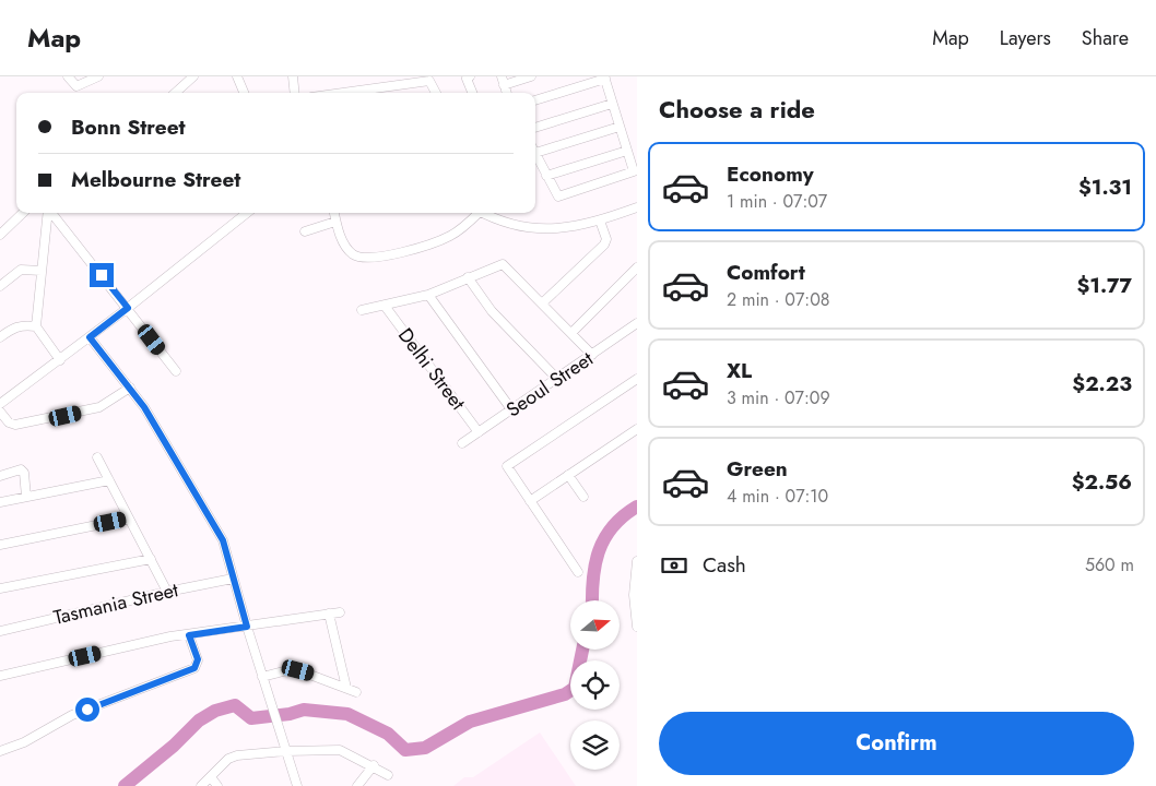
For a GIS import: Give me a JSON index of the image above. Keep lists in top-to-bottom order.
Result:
{
  "streets": {
    "street": ["Delhi Street", "Seoul Street", "Tasmania Street"]
  },
  "crossings": [
    ["Delhi Street", "Seoul Street"]
  ],
  "north": "right",
  "page": {
    "header": "Map",
    "nav": ["Map", "Layers", "Share"],
    "heading": "Choose a ride",
    "banner": ["Bonn Street", "Melbourne Street"],
    "list": [
      {
        "name": "Economy",
        "note": "1 min · 07:07",
        "value": "$1.31"
      },
      {
        "name": "Comfort",
        "note": "2 min · 07:08",
        "value": "$1.77"
      },
      {
        "name": "XL",
        "note": "3 min · 07:09",
        "value": "$2.23"
      },
      {
        "name": "Green",
        "note": "4 min · 07:10",
        "value": "$2.56"
      }
    ],
    "pay": ["Cash", "560 m"],
    "buttons": "Confirm"
  }
}
